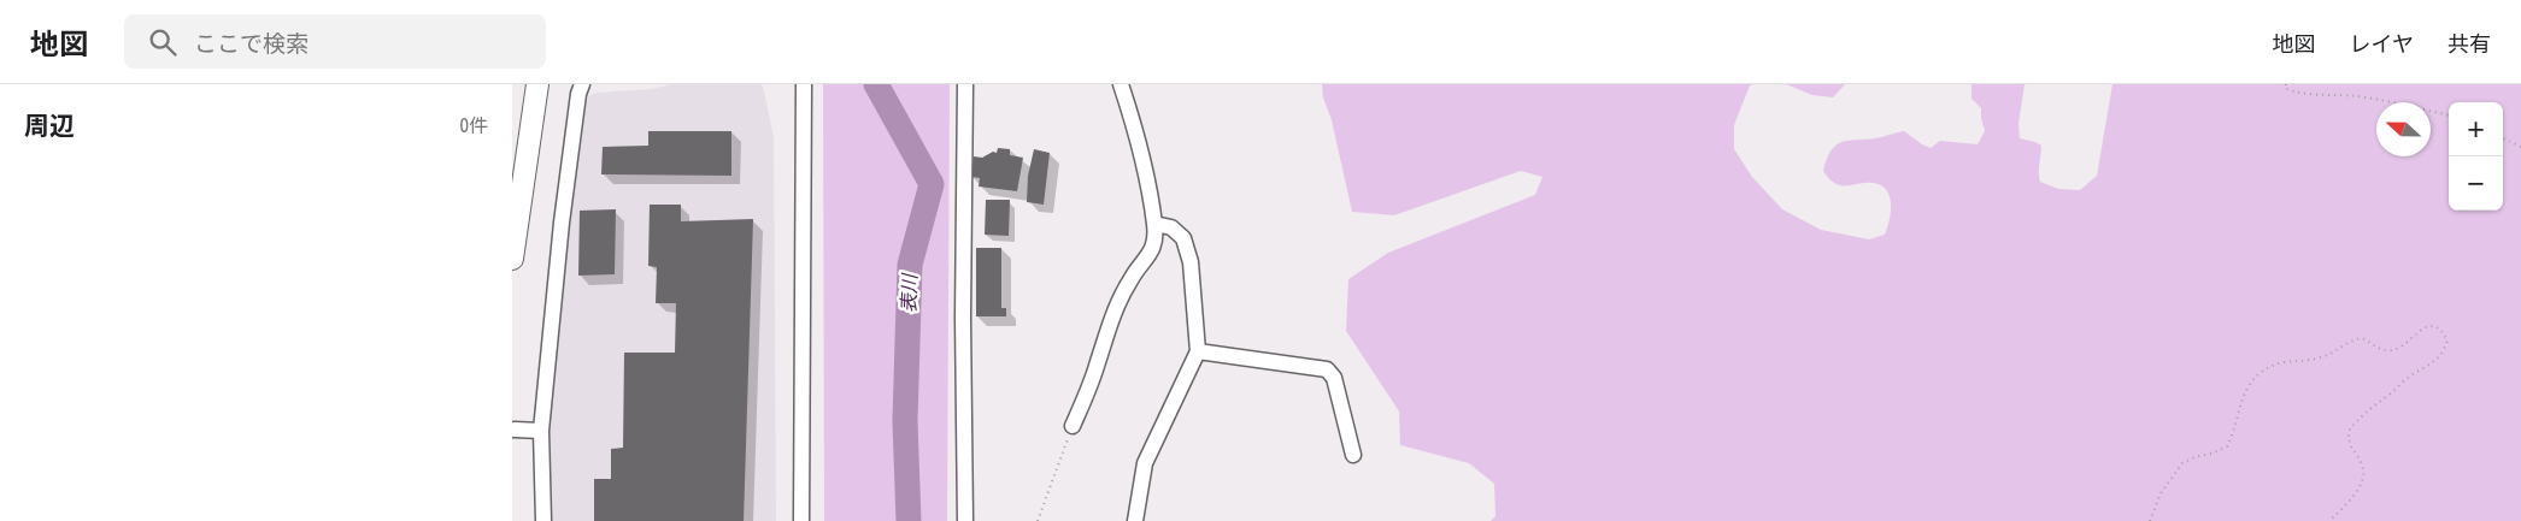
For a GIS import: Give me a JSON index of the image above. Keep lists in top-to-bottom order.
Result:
{
  "water": ["表川"],
  "north": "left",
  "page": {
    "header": "地図",
    "search": "ここで検索",
    "nav": ["地図", "レイヤ", "共有"],
    "heading": ["周辺", "0件"],
    "map_buttons": ["+", "−"]
  }
}
